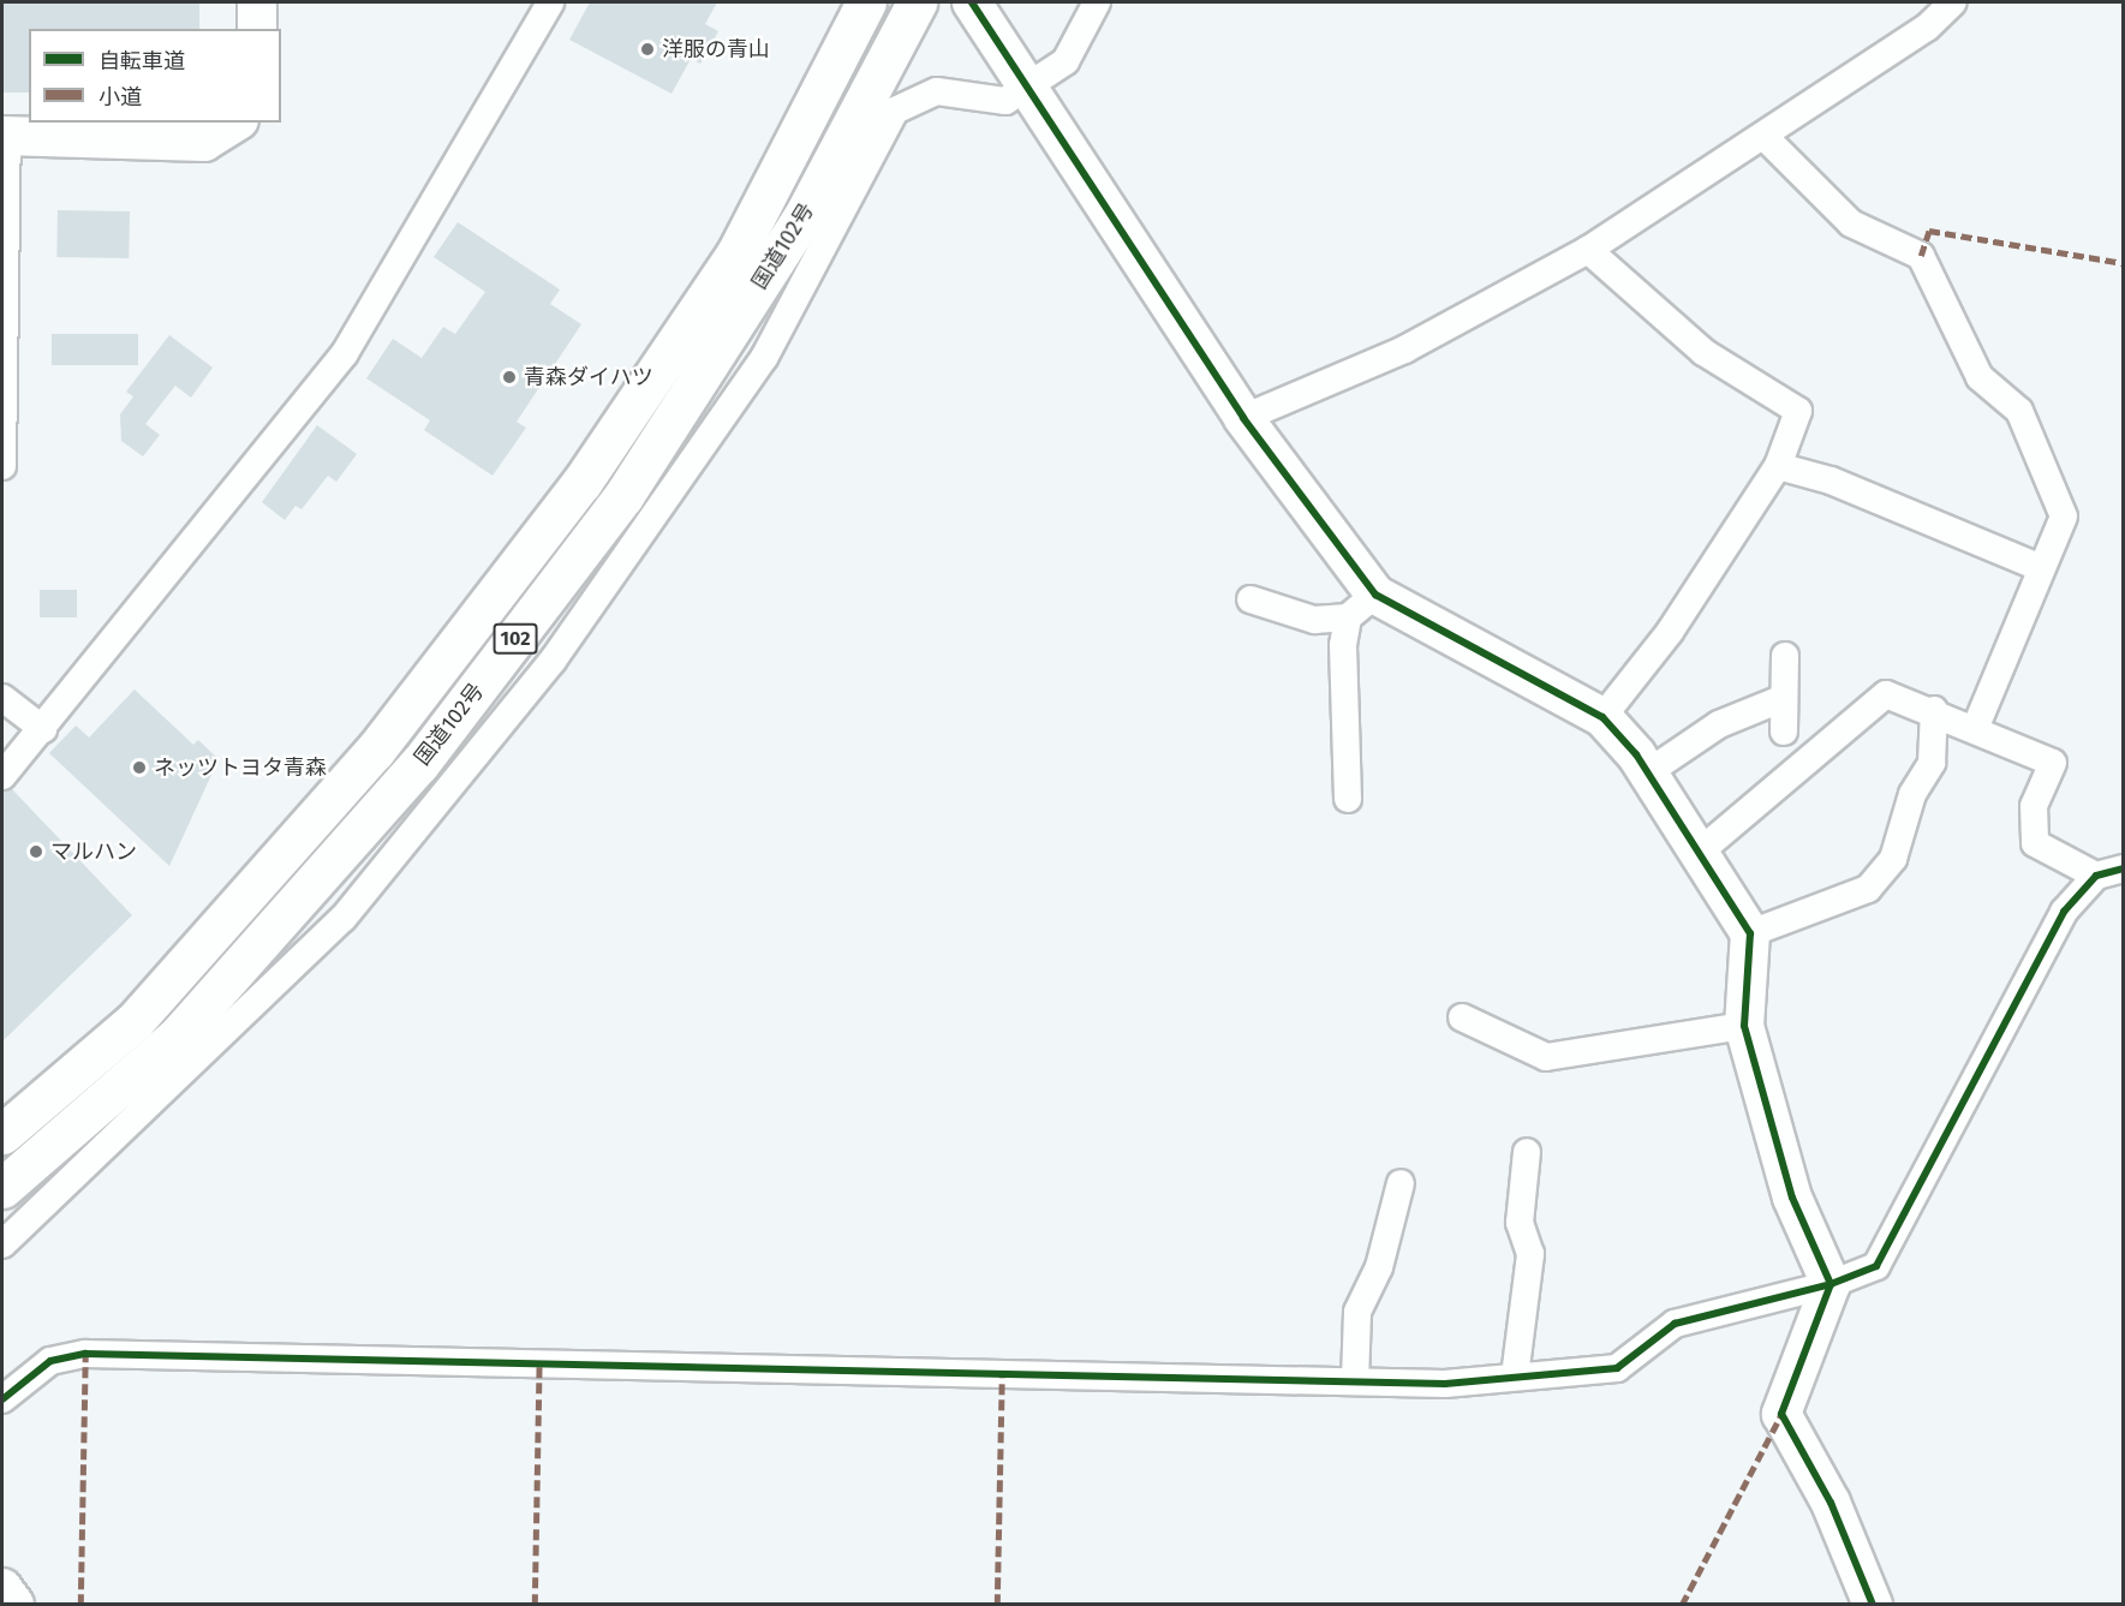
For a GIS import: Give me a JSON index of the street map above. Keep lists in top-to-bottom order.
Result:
{
  "streets": {
    "highway": ["国道102号", "102"]
  },
  "places": [
    "洋服の青山",
    "青森ダイハツ",
    "ネッツトヨタ青森",
    "マルハン"
  ],
  "legend": ["自転車道", "小道"]
}
